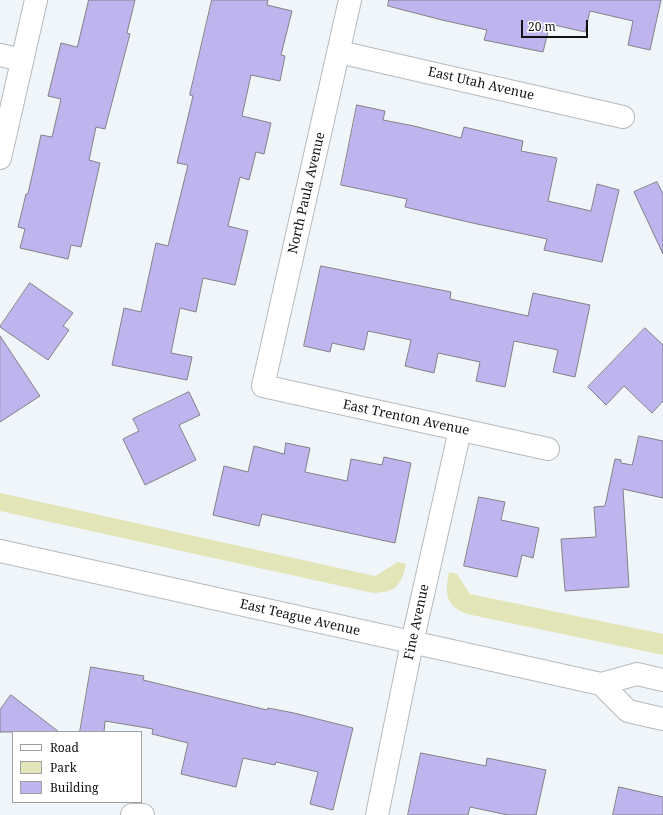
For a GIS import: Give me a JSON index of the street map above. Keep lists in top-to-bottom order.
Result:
{
  "streets": {
    "street": [
      "East Utah Avenue",
      "North Paula Avenue",
      "East Trenton Avenue",
      "East Teague Avenue",
      "Fine Avenue"
    ]
  },
  "crossings": [
    ["East Utah Avenue", "North Paula Avenue"],
    ["North Paula Avenue", "East Trenton Avenue"],
    ["East Trenton Avenue", "Fine Avenue"],
    ["East Teague Avenue", "Fine Avenue"]
  ],
  "legend": ["Road", "Park", "Building"],
  "scale_bar": "20 m"
}
